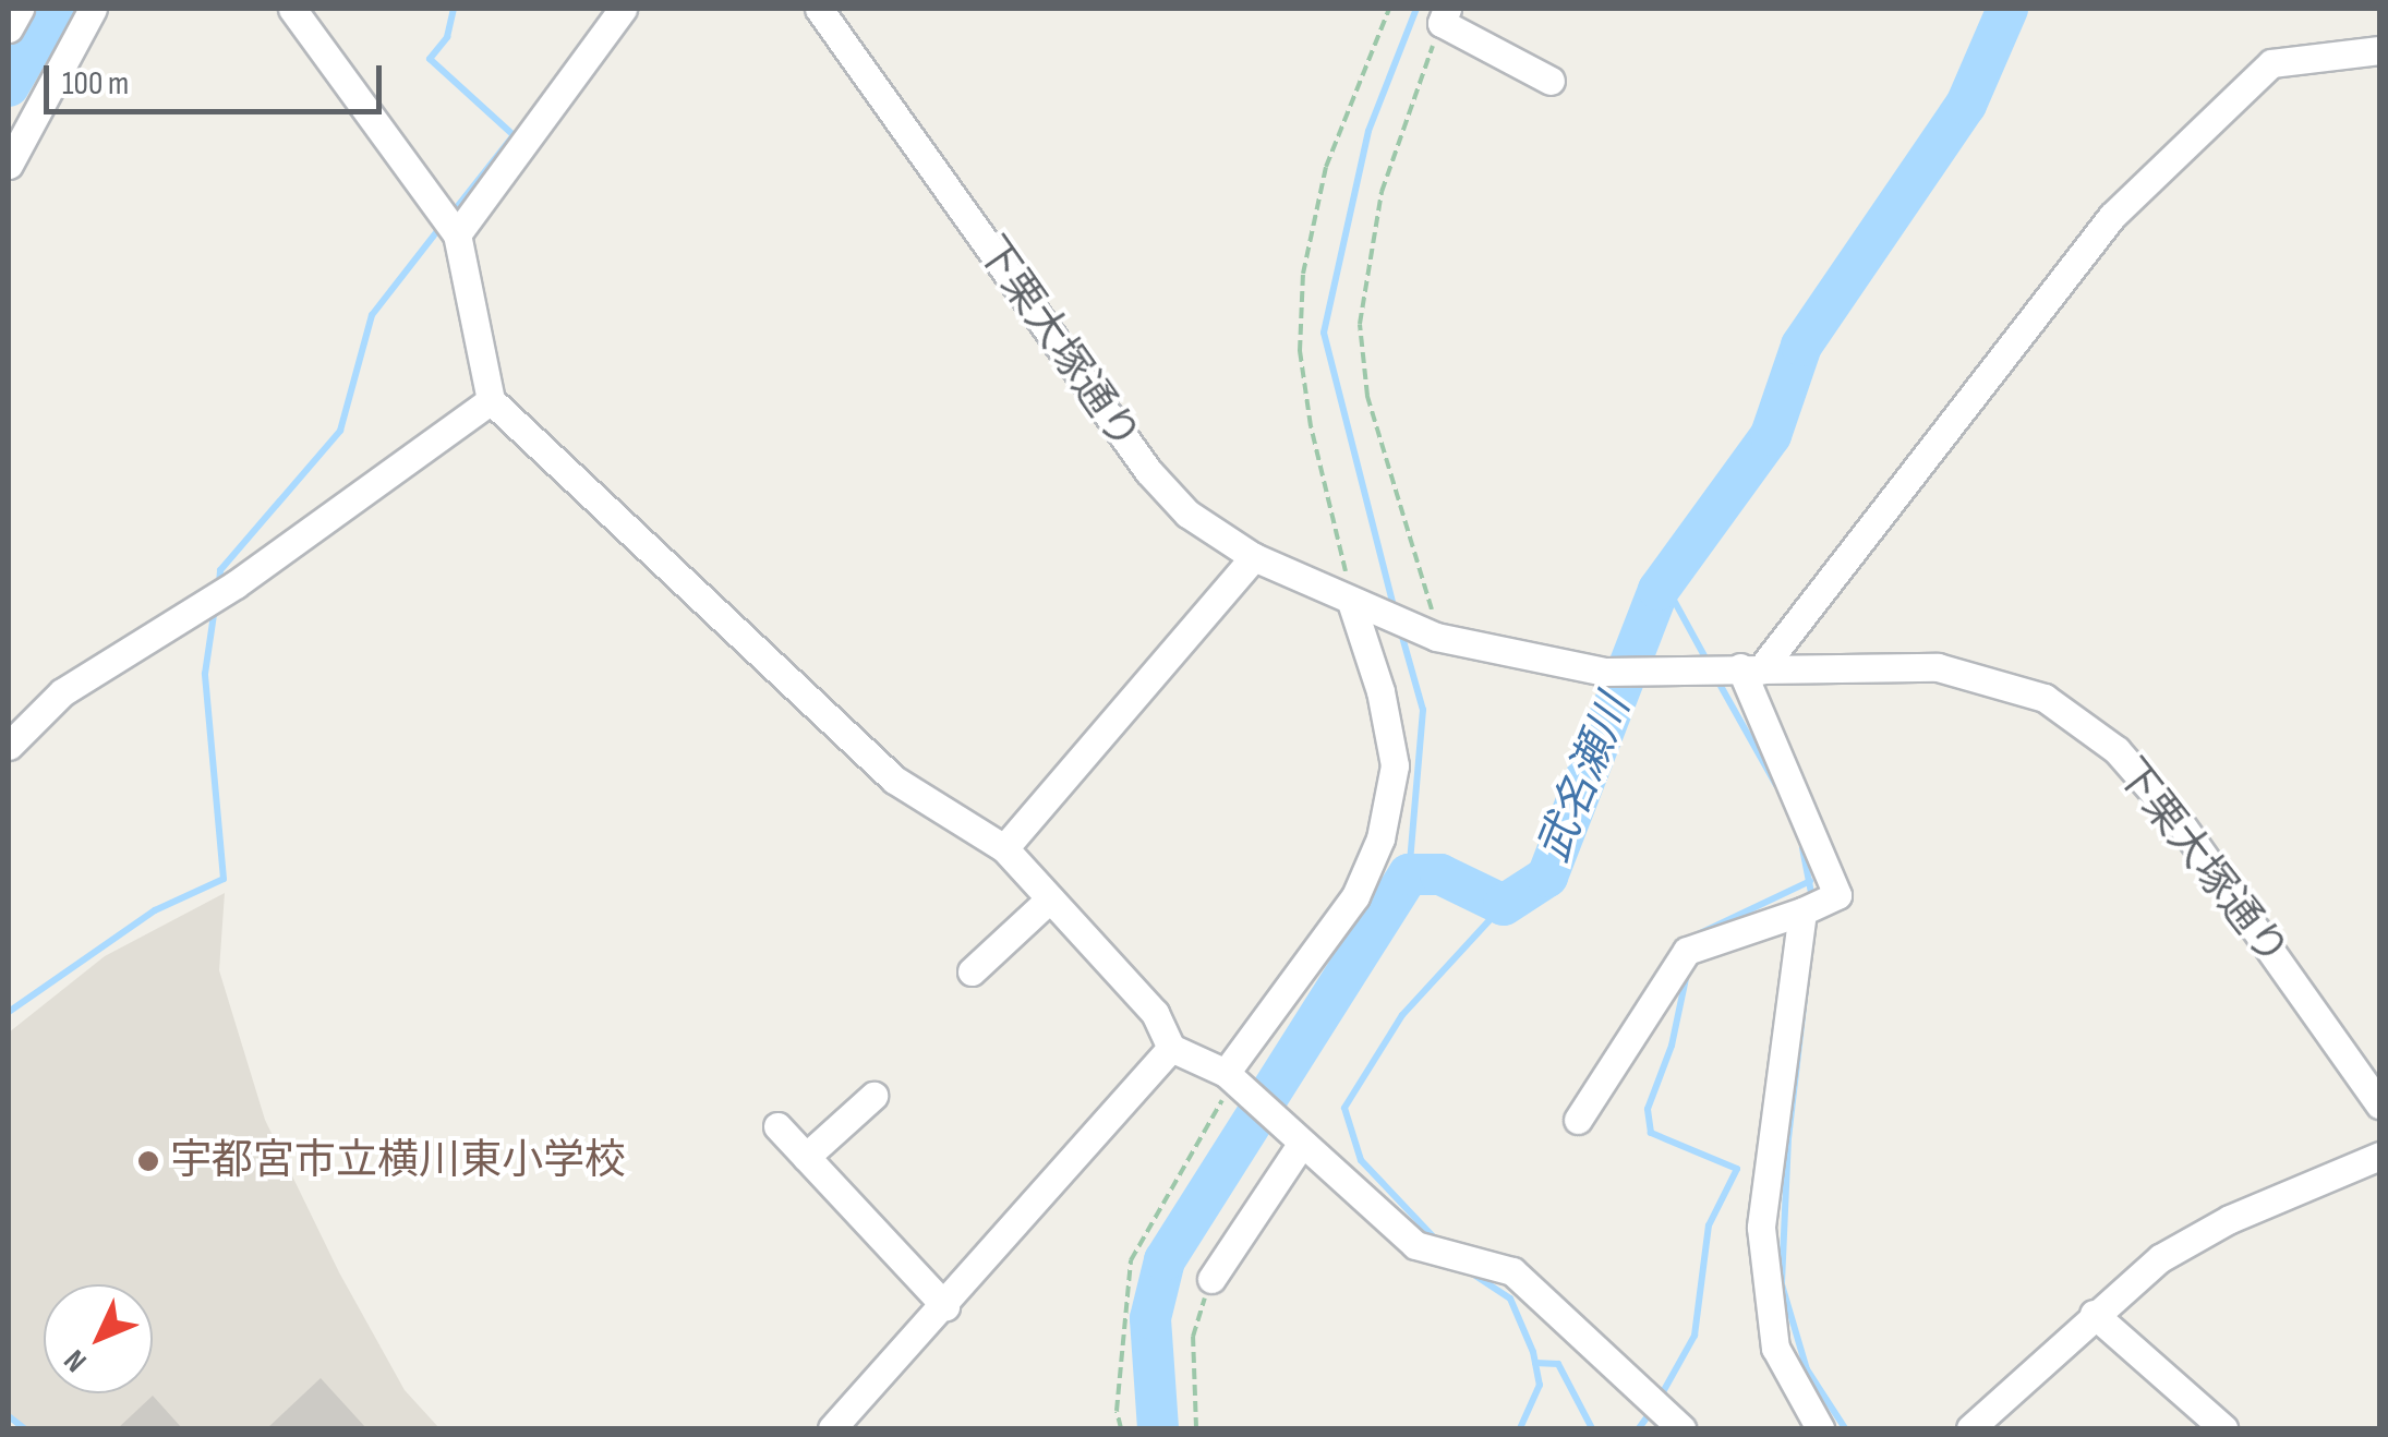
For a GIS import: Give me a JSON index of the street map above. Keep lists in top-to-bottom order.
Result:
{
  "streets": {
    "street": ["下栗大塚通り"]
  },
  "water": ["武名瀬川"],
  "places": ["宇都宮市立横川東小学校"],
  "scale_bar": "100 m",
  "north": "bottom left"
}
